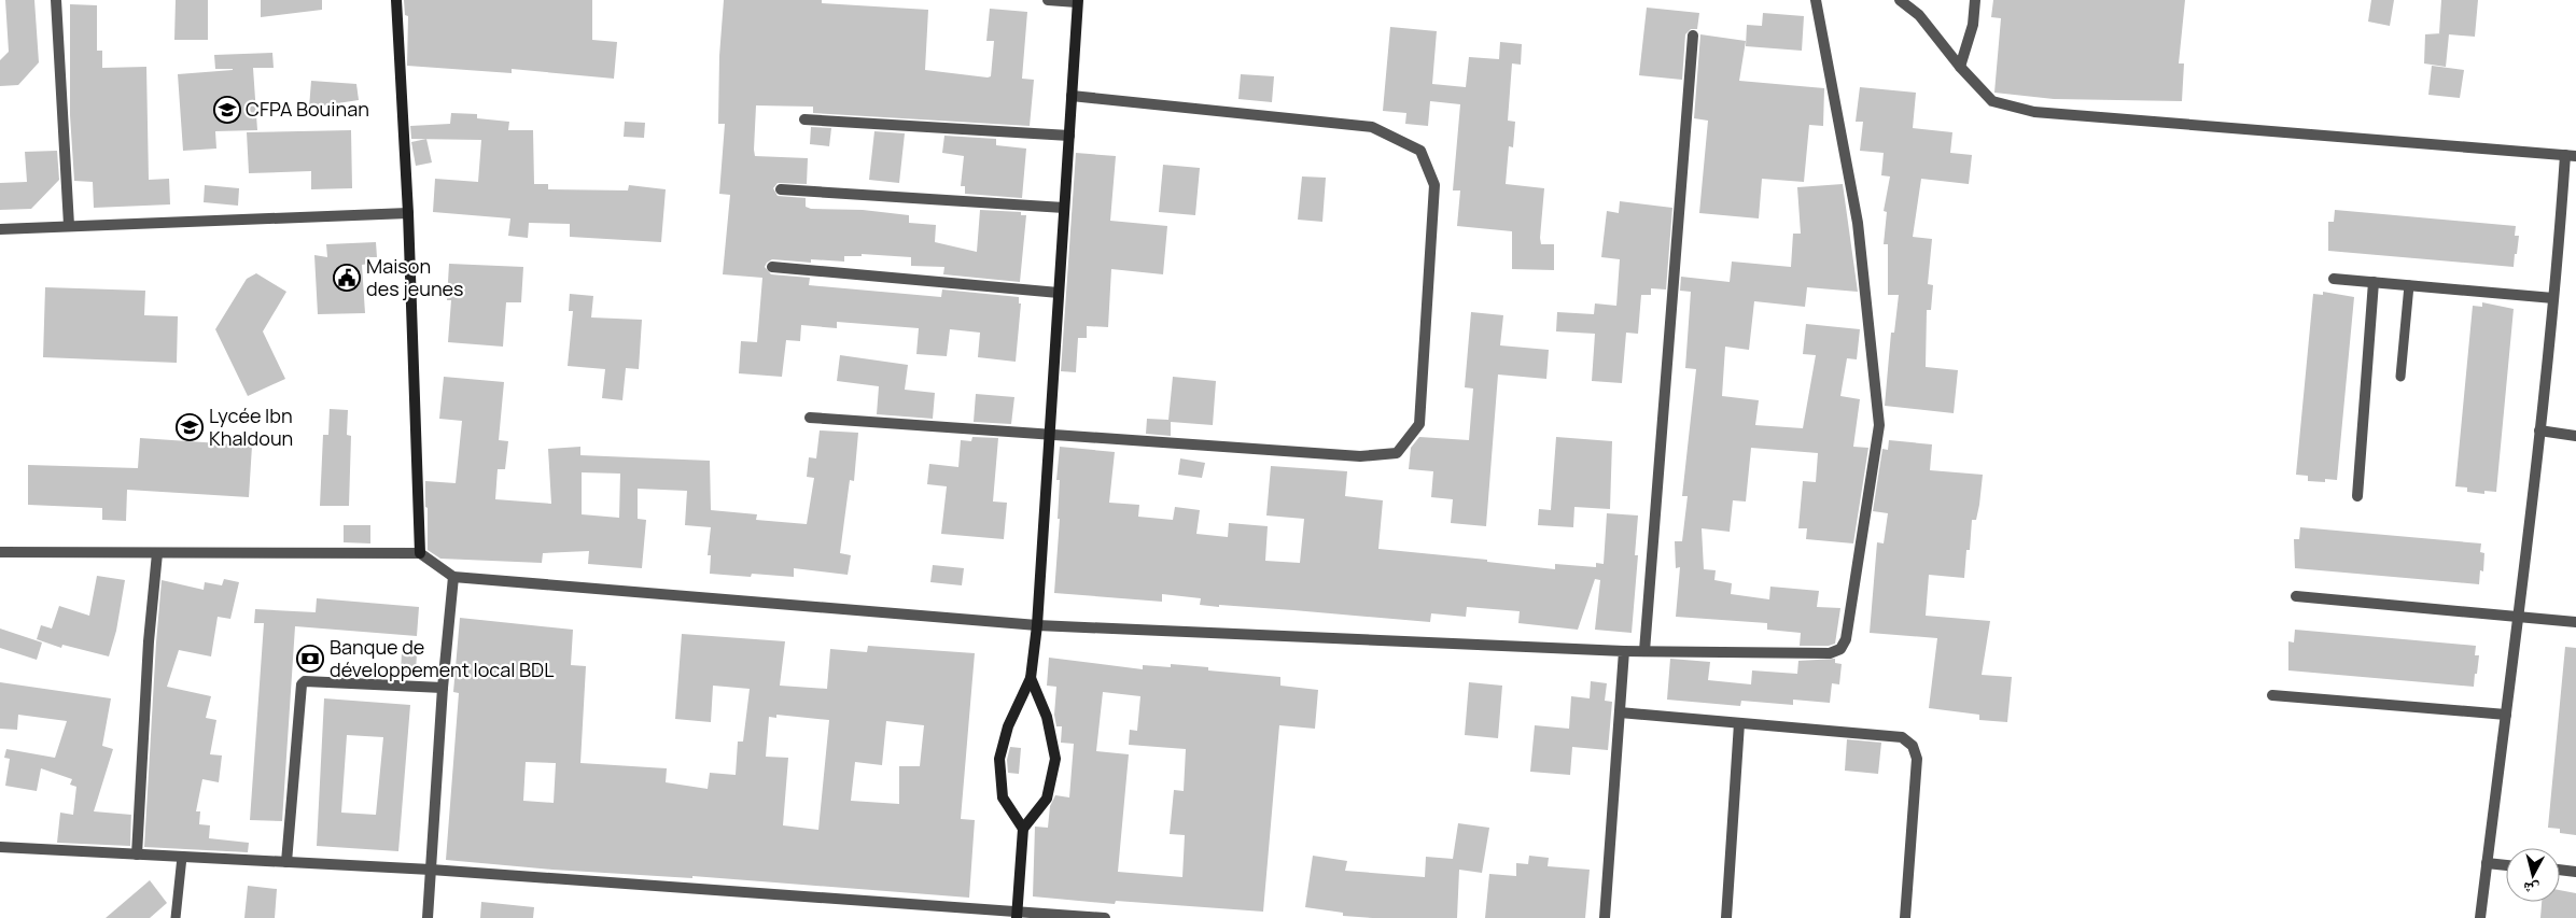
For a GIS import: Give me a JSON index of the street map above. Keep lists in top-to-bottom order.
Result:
{
  "places": {
    "school or university": ["CFPA Bouinan", "Lycée Ibn Khaldoun"],
    "public building": ["Maison des jeunes"],
    "bank": ["Banque de développement local BDL"]
  },
  "north": "bottom"
}
